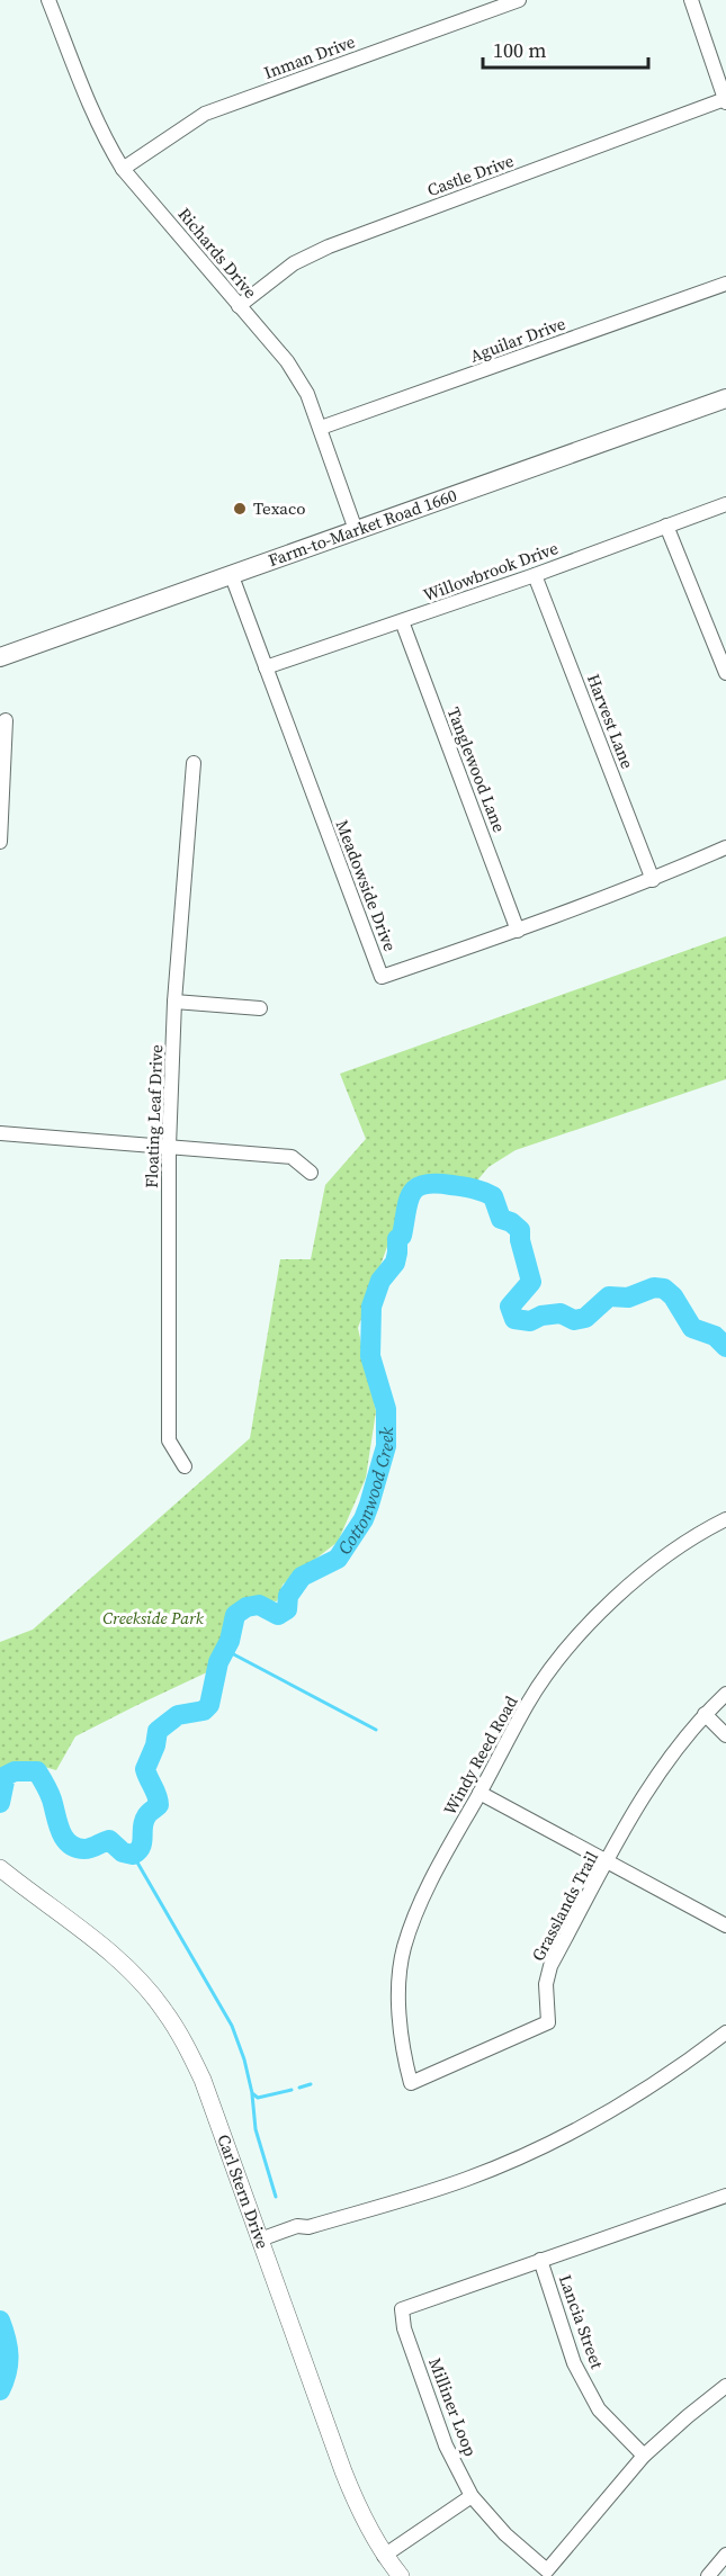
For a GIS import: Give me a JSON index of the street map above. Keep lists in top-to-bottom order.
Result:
{
  "streets": {
    "main road": ["Farm-to-Market Road 1660"],
    "street": [
      "Inman Drive",
      "Castle Drive",
      "Richards Drive",
      "Aguilar Drive",
      "Willowbrook Drive",
      "Harvest Lane",
      "Tanglewood Lane",
      "Meadowside Drive",
      "Floating Leaf Drive",
      "Windy Reed Road",
      "Grasslands Trail",
      "Carl Stern Drive",
      "Lancia Street",
      "Milliner Loop"
    ]
  },
  "crossings": [
    ["Inman Drive", "Richards Drive"],
    ["Castle Drive", "Richards Drive"],
    ["Richards Drive", "Aguilar Drive"],
    ["Richards Drive", "Farm-to-Market Road 1660"],
    ["Farm-to-Market Road 1660", "Meadowside Drive"],
    ["Willowbrook Drive", "Harvest Lane"],
    ["Willowbrook Drive", "Tanglewood Lane"],
    ["Willowbrook Drive", "Meadowside Drive"],
    ["Harvest Lane", "Meadowside Drive"],
    ["Tanglewood Lane", "Meadowside Drive"],
    ["Windy Reed Road", "Grasslands Trail"],
    ["Lancia Street", "Milliner Loop"]
  ],
  "water": ["Cottonwood Creek"],
  "parks": ["Creekside Park"],
  "places": ["Texaco"],
  "scale_bar": "100 m"
}
